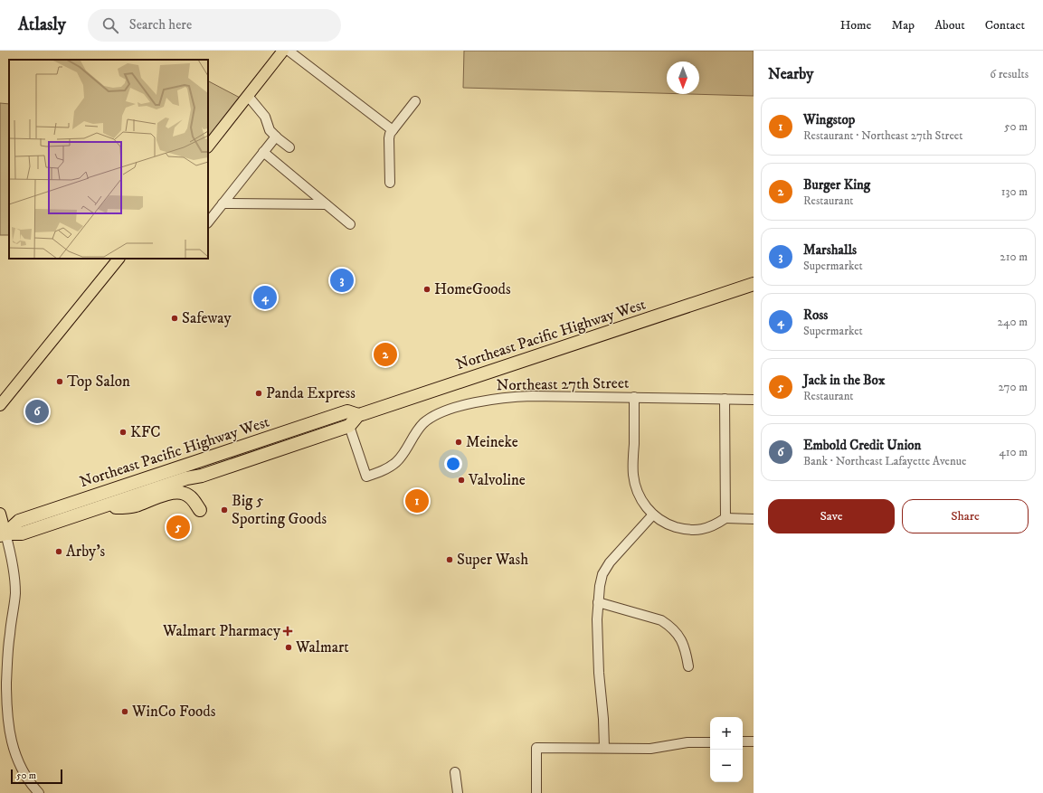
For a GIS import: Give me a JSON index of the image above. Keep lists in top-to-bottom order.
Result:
{
  "streets": {
    "highway": ["Northeast Pacific Highway West"],
    "street": ["Northeast 27th Street"]
  },
  "crossings": [
    ["Northeast Pacific Highway West", "Northeast 27th Street"]
  ],
  "places": {
    "other": [
      "HomeGoods",
      "Safeway",
      "Top Salon",
      "Panda Express",
      "KFC",
      "Meineke",
      "Valvoline",
      "Big 5 Sporting Goods",
      "Arby's",
      "Super Wash",
      "Walmart",
      "WinCo Foods"
    ],
    "health": ["Walmart Pharmacy"]
  },
  "scale_bar": "50 m",
  "north": "bottom",
  "page": {
    "header": "Atlasly",
    "search": "Search here",
    "nav": [
      "Home",
      "Map",
      "About",
      "Contact"
    ],
    "heading": ["Nearby", "6 results"],
    "list": [
      {
        "mark": "1",
        "name": "Wingstop",
        "note": "Restaurant · Northeast 27th Street",
        "value": "50 m"
      },
      {
        "mark": "2",
        "name": "Burger King",
        "note": "Restaurant",
        "value": "130 m"
      },
      {
        "mark": "3",
        "name": "Marshalls",
        "note": "Supermarket",
        "value": "210 m"
      },
      {
        "mark": "4",
        "name": "Ross",
        "note": "Supermarket",
        "value": "240 m"
      },
      {
        "mark": "5",
        "name": "Jack in the Box",
        "note": "Restaurant",
        "value": "270 m"
      },
      {
        "mark": "6",
        "name": "Embold Credit Union",
        "note": "Bank · Northeast Lafayette Avenue",
        "value": "410 m"
      }
    ],
    "pins": [
      "3",
      "4",
      "2",
      "6",
      "1",
      "5"
    ],
    "buttons": ["Save", "Share"],
    "map_buttons": ["+", "−"],
    "scale": "50 m"
  }
}
